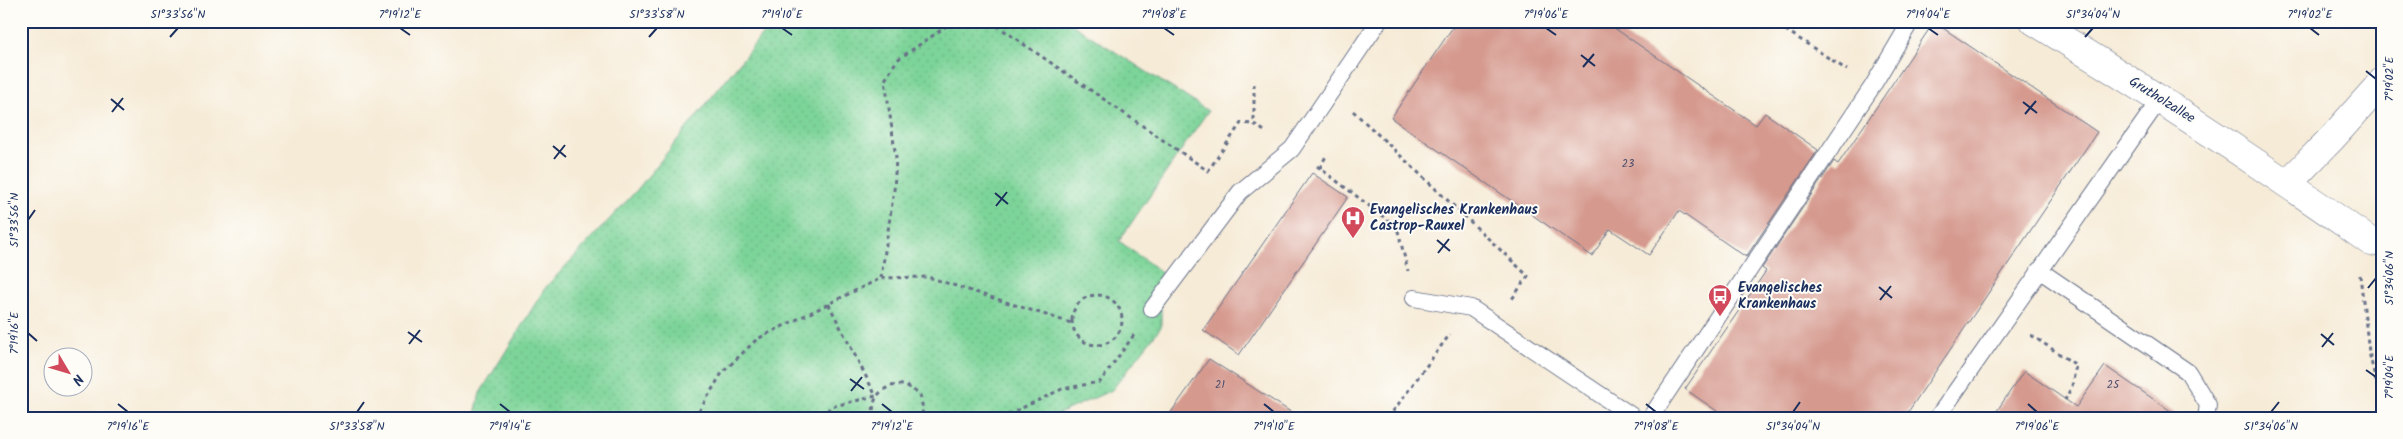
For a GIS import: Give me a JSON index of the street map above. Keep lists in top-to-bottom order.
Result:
{
  "streets": {
    "street": ["Grutholzallee"]
  },
  "places": {
    "hospital": ["Evangelisches Krankenhaus Castrop-Rauxel"],
    "bus stop": ["Evangelisches Krankenhaus"]
  },
  "house_numbers": ["23", "21", "25"],
  "north": "bottom right",
  "coordinates": [
    "51°33'56\"N",
    "7°19'12\"E",
    "51°33'58\"N",
    "7°19'10\"E",
    "7°19'08\"E",
    "7°19'06\"E",
    "7°19'04\"E",
    "51°34'04\"N",
    "7°19'02\"E",
    "51°34'06\"N",
    "7°19'16\"E",
    "7°19'14\"E"
  ]
}
